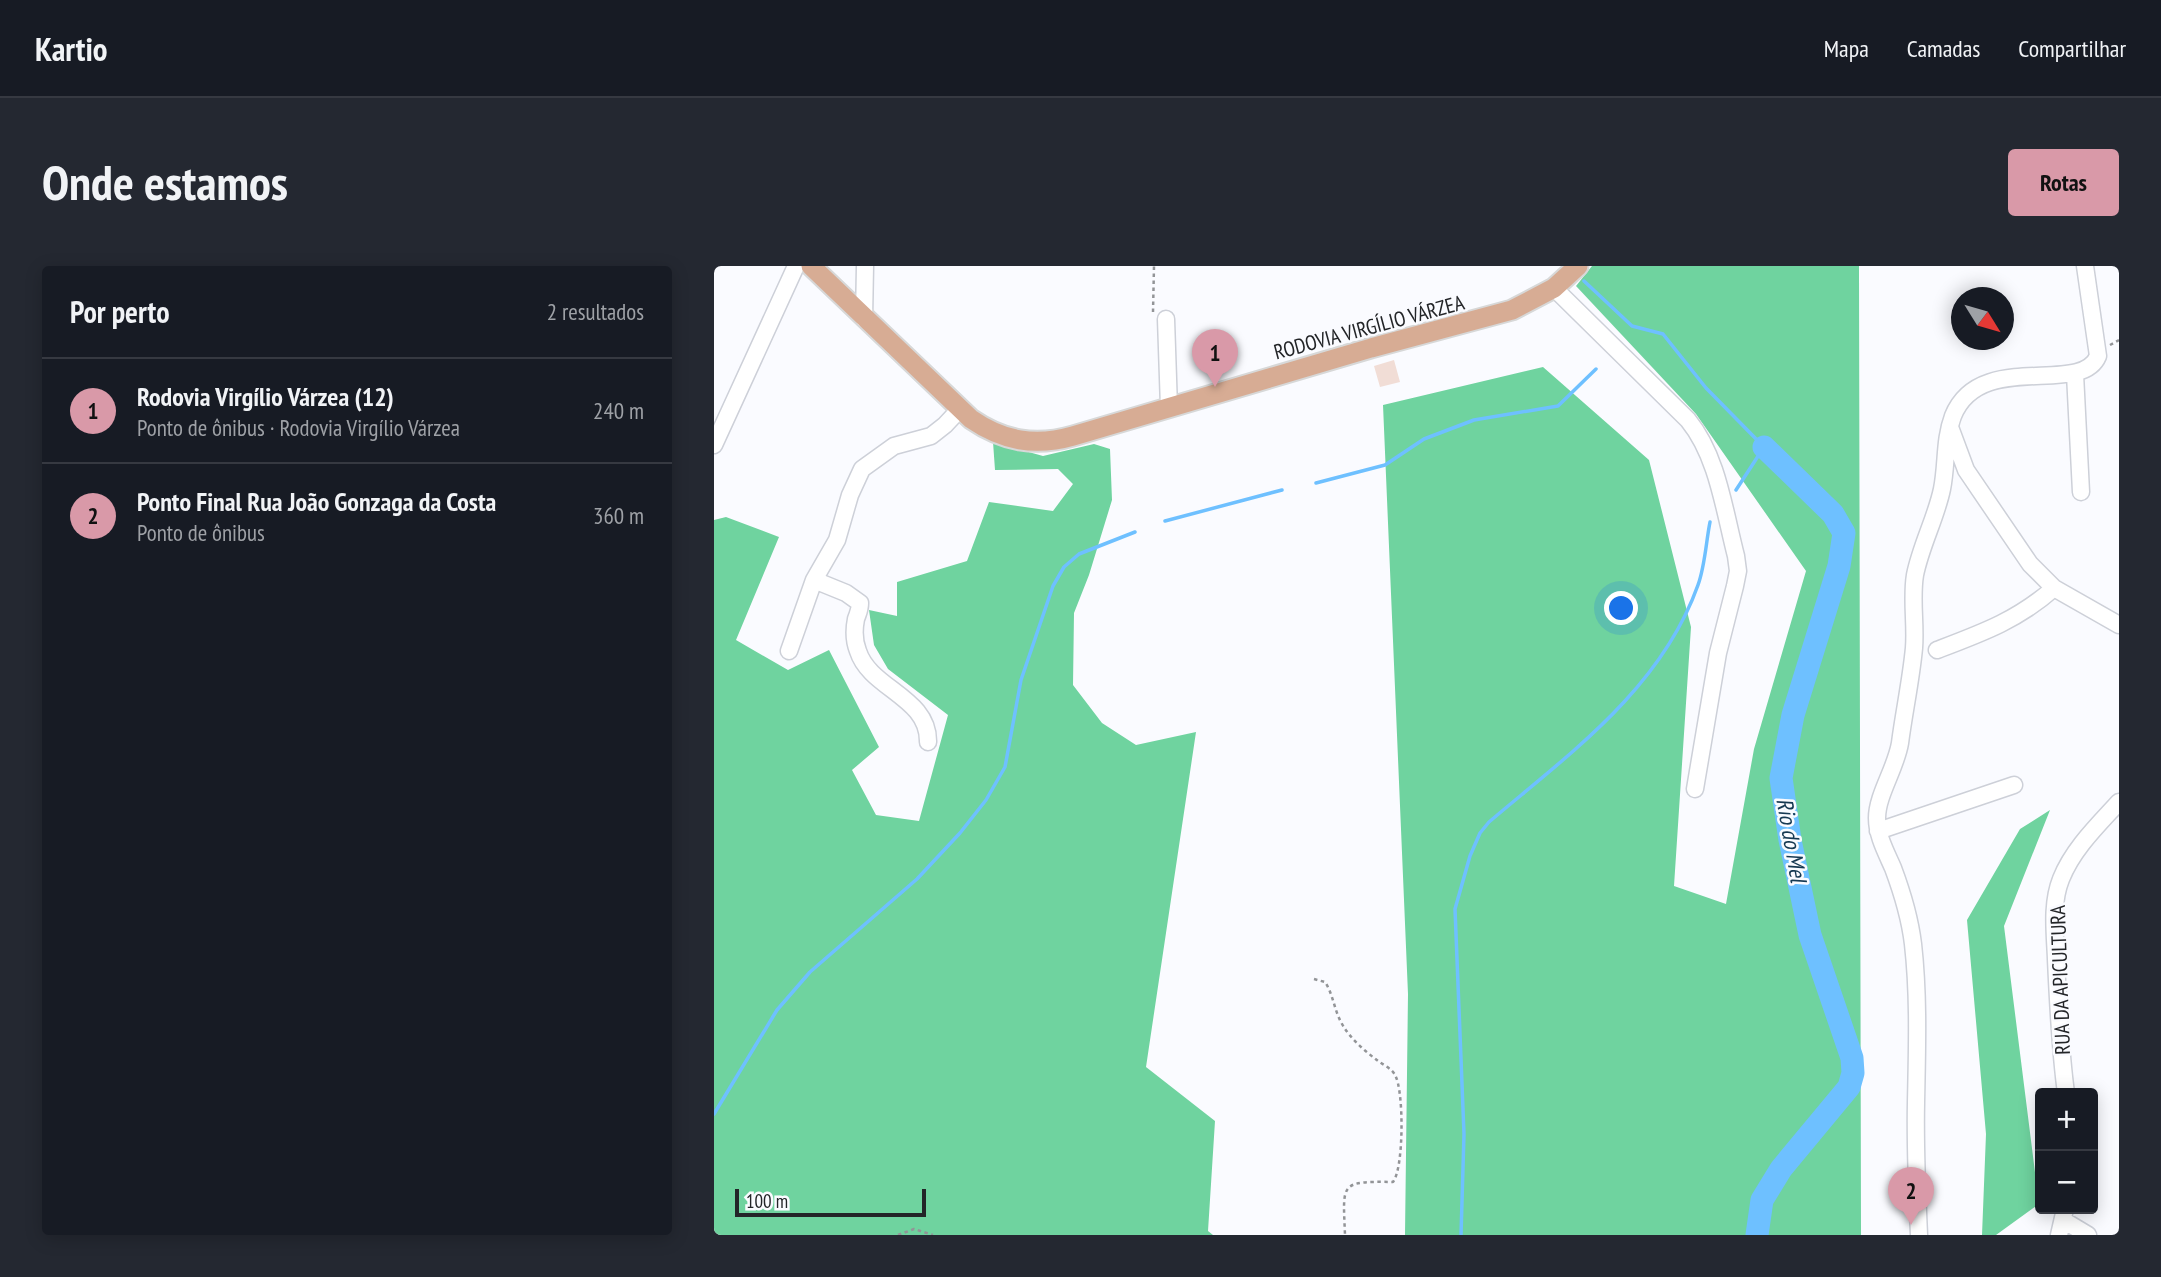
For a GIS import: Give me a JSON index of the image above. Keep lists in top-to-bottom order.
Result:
{
  "streets": {
    "main road": ["RODOVIA VIRGÍLIO VÁRZEA"],
    "street": ["RUA DA APICULTURA"]
  },
  "water": ["Rio do Mel"],
  "scale_bar": "100 m",
  "north": "bottom right",
  "page": {
    "header": "Kartio",
    "nav": ["Mapa", "Camadas", "Compartilhar"],
    "buttons": "Rotas",
    "title": "Onde estamos",
    "heading": ["Por perto", "2 resultados"],
    "pins": ["1", "2"],
    "list": [
      {
        "mark": "1",
        "name": "Rodovia Virgílio Várzea (12)",
        "note": "Ponto de ônibus · Rodovia Virgílio Várzea",
        "value": "240 m"
      },
      {
        "mark": "2",
        "name": "Ponto Final Rua João Gonzaga da Costa",
        "note": "Ponto de ônibus",
        "value": "360 m"
      }
    ],
    "map_buttons": ["+", "−"],
    "scale": "100 m"
  }
}
